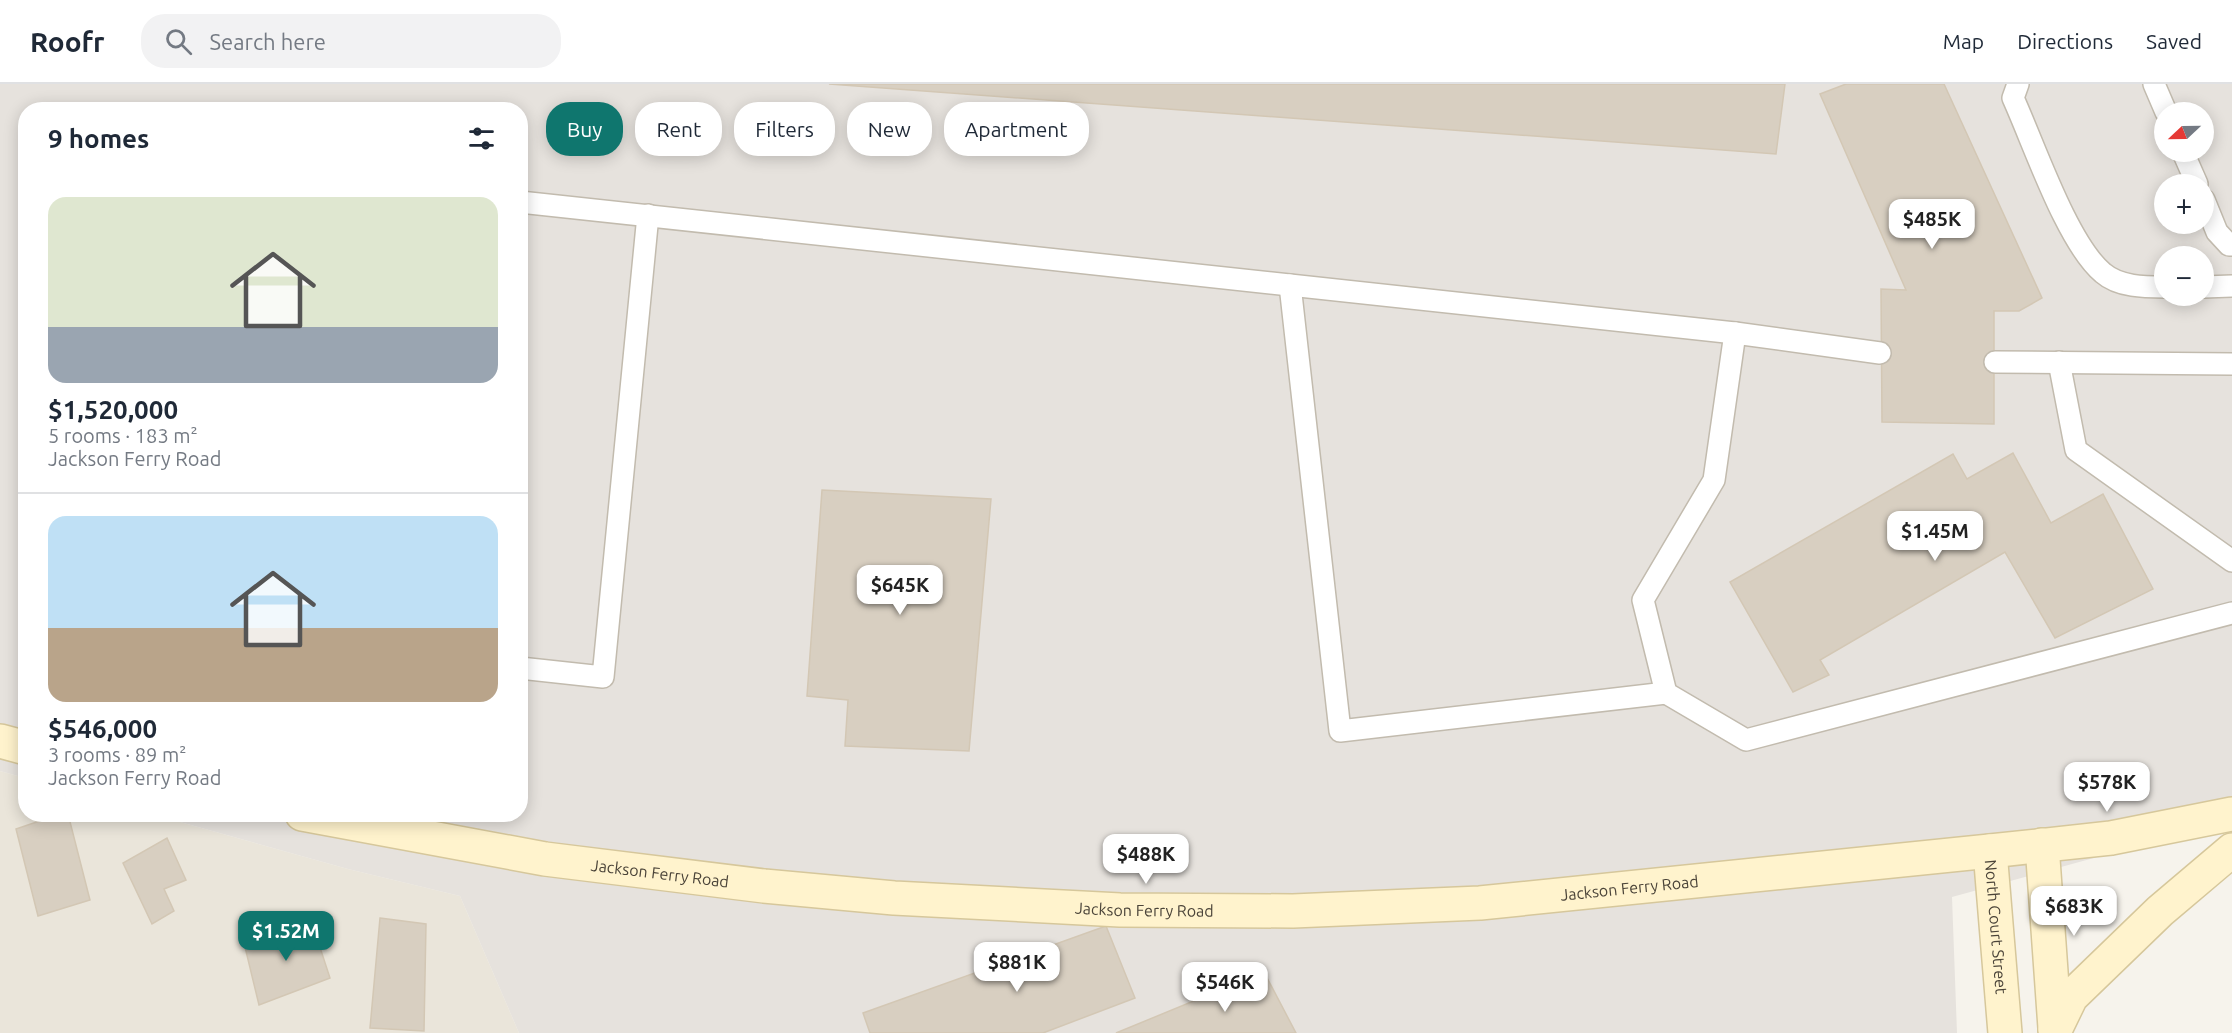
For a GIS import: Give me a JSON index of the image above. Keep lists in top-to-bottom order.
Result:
{
  "streets": {
    "main road": ["Jackson Ferry Road", "North Court Street"]
  },
  "crossings": [
    ["Jackson Ferry Road", "North Court Street"]
  ],
  "north": "left",
  "page": {
    "header": "Roofr",
    "search": "Search here",
    "nav": ["Map", "Directions", "Saved"],
    "map_buttons": ["+", "−"],
    "chip": [
      "Buy",
      "Rent",
      "Filters",
      "New",
      "Apartment"
    ],
    "heading": "9 homes",
    "list": [
      {
        "name": "$1,520,000",
        "note": "5 rooms · 183 m² · Jackson Ferry Road"
      },
      {
        "name": "$546,000",
        "note": "3 rooms · 89 m² · Jackson Ferry Road"
      }
    ],
    "price": [
      "$485K",
      "$1.45M",
      "$645K",
      "$578K",
      "$488K",
      "$683K",
      "$1.52M",
      "$881K",
      "$546K"
    ]
  }
}
